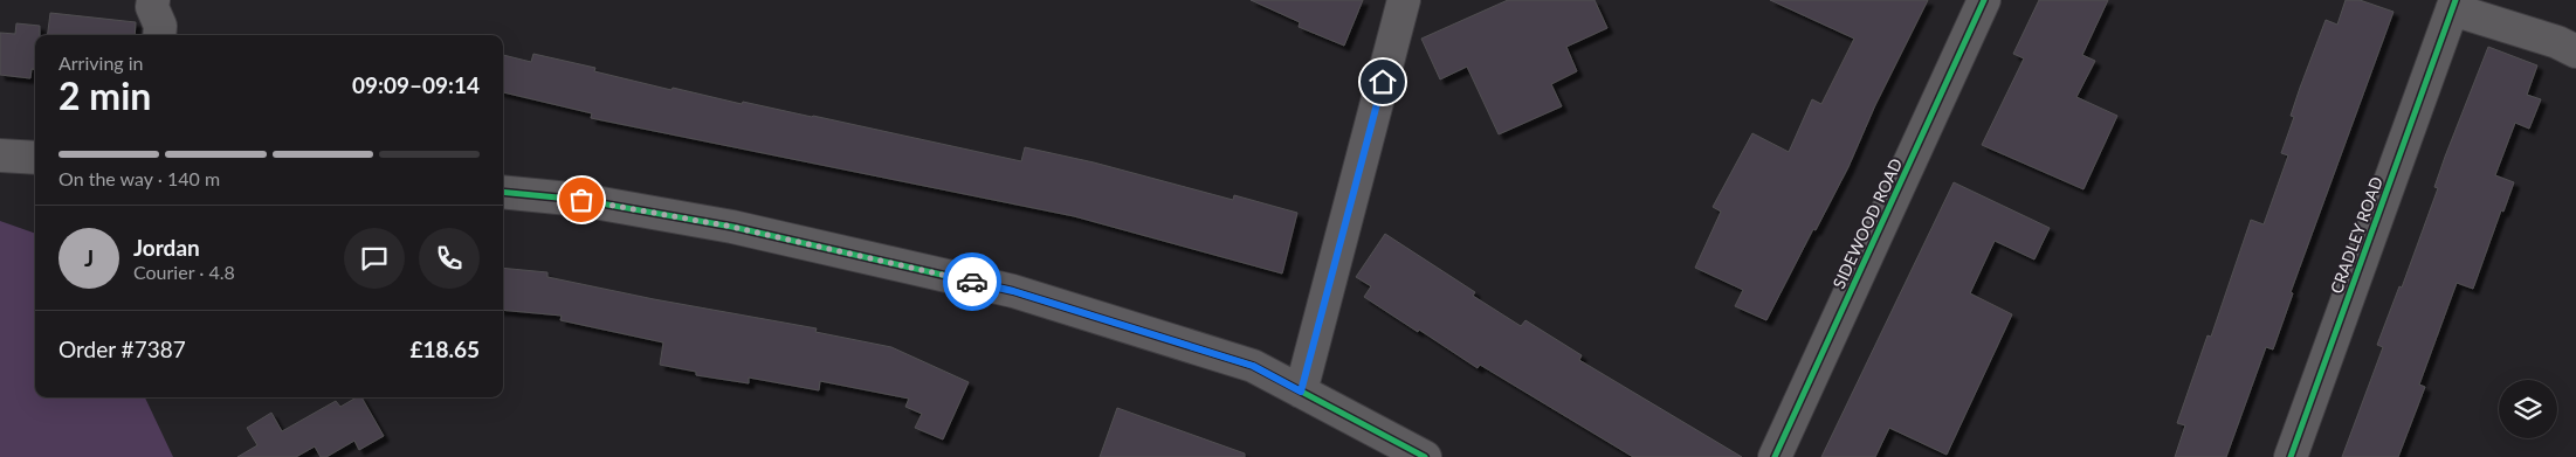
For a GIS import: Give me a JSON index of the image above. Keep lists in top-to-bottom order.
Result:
{
  "streets": {
    "street": ["SIDEWOOD ROAD", "CRADLEY ROAD"]
  },
  "page": {
    "heading": ["2 min", "Arriving in", "09:09–09:14"],
    "panel": [
      "Jordan",
      "Courier · 4.8",
      "Order #7387",
      "£18.65"
    ],
    "bar": "On the way · 140 m",
    "round": "J"
  }
}
